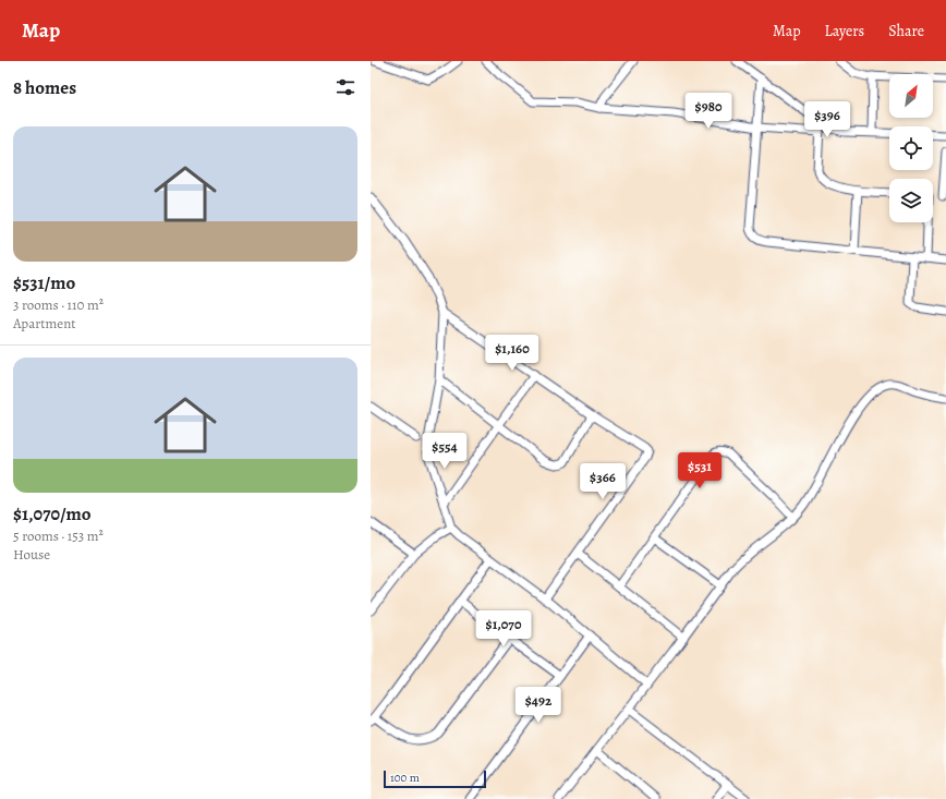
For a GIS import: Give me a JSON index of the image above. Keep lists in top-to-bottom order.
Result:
{
  "scale_bar": "100 m",
  "north": "top right",
  "page": {
    "header": "Map",
    "nav": ["Map", "Layers", "Share"],
    "heading": "8 homes",
    "price": [
      "$980",
      "$396",
      "$1,160",
      "$554",
      "$531",
      "$366",
      "$1,070",
      "$492"
    ],
    "list": [
      {
        "name": "$531/mo",
        "note": "3 rooms · 110 m² · Apartment"
      },
      {
        "name": "$1,070/mo",
        "note": "5 rooms · 153 m² · House"
      }
    ],
    "scale": "100 m"
  }
}
